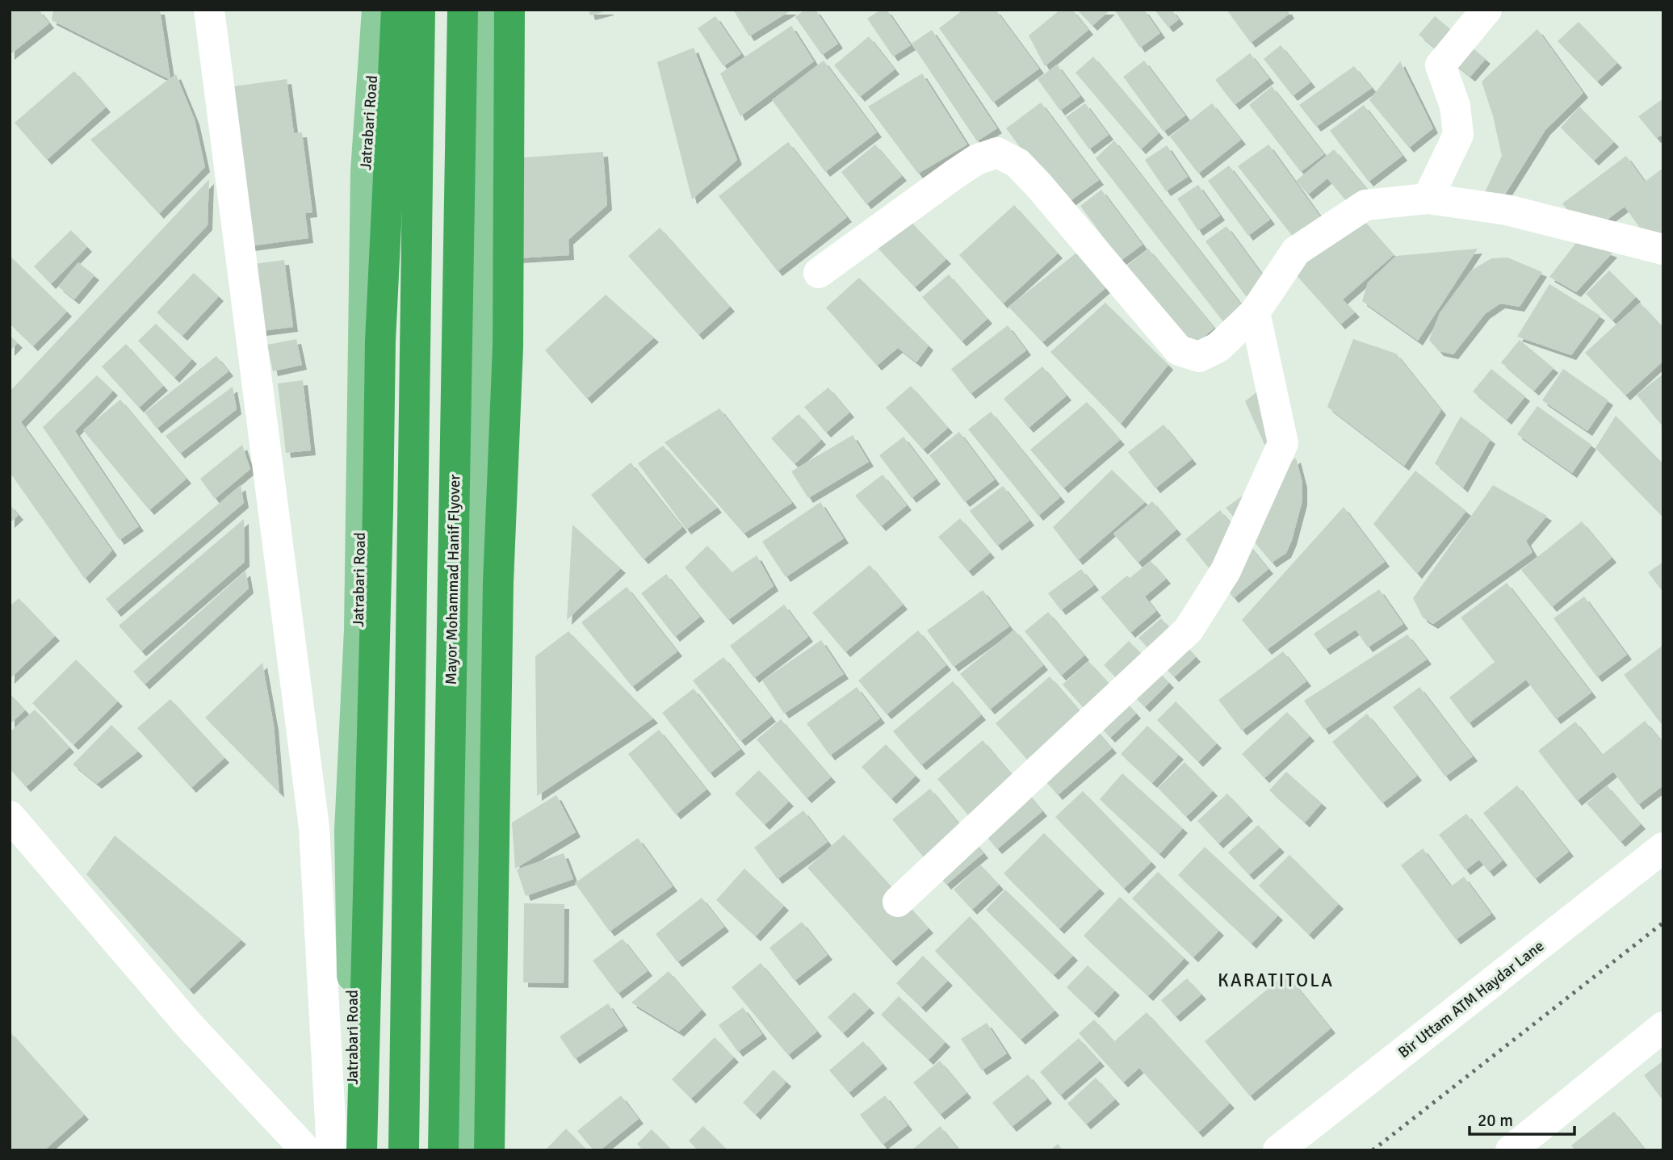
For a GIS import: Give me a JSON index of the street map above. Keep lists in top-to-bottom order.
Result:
{
  "streets": {
    "highway": ["Mayor Mohammad Hanif Flyover"],
    "main road": ["Jatrabari Road"],
    "street": ["Bir Uttam ATM Haydar Lane"]
  },
  "districts": ["KARATITOLA"],
  "scale_bar": "20 m"
}
